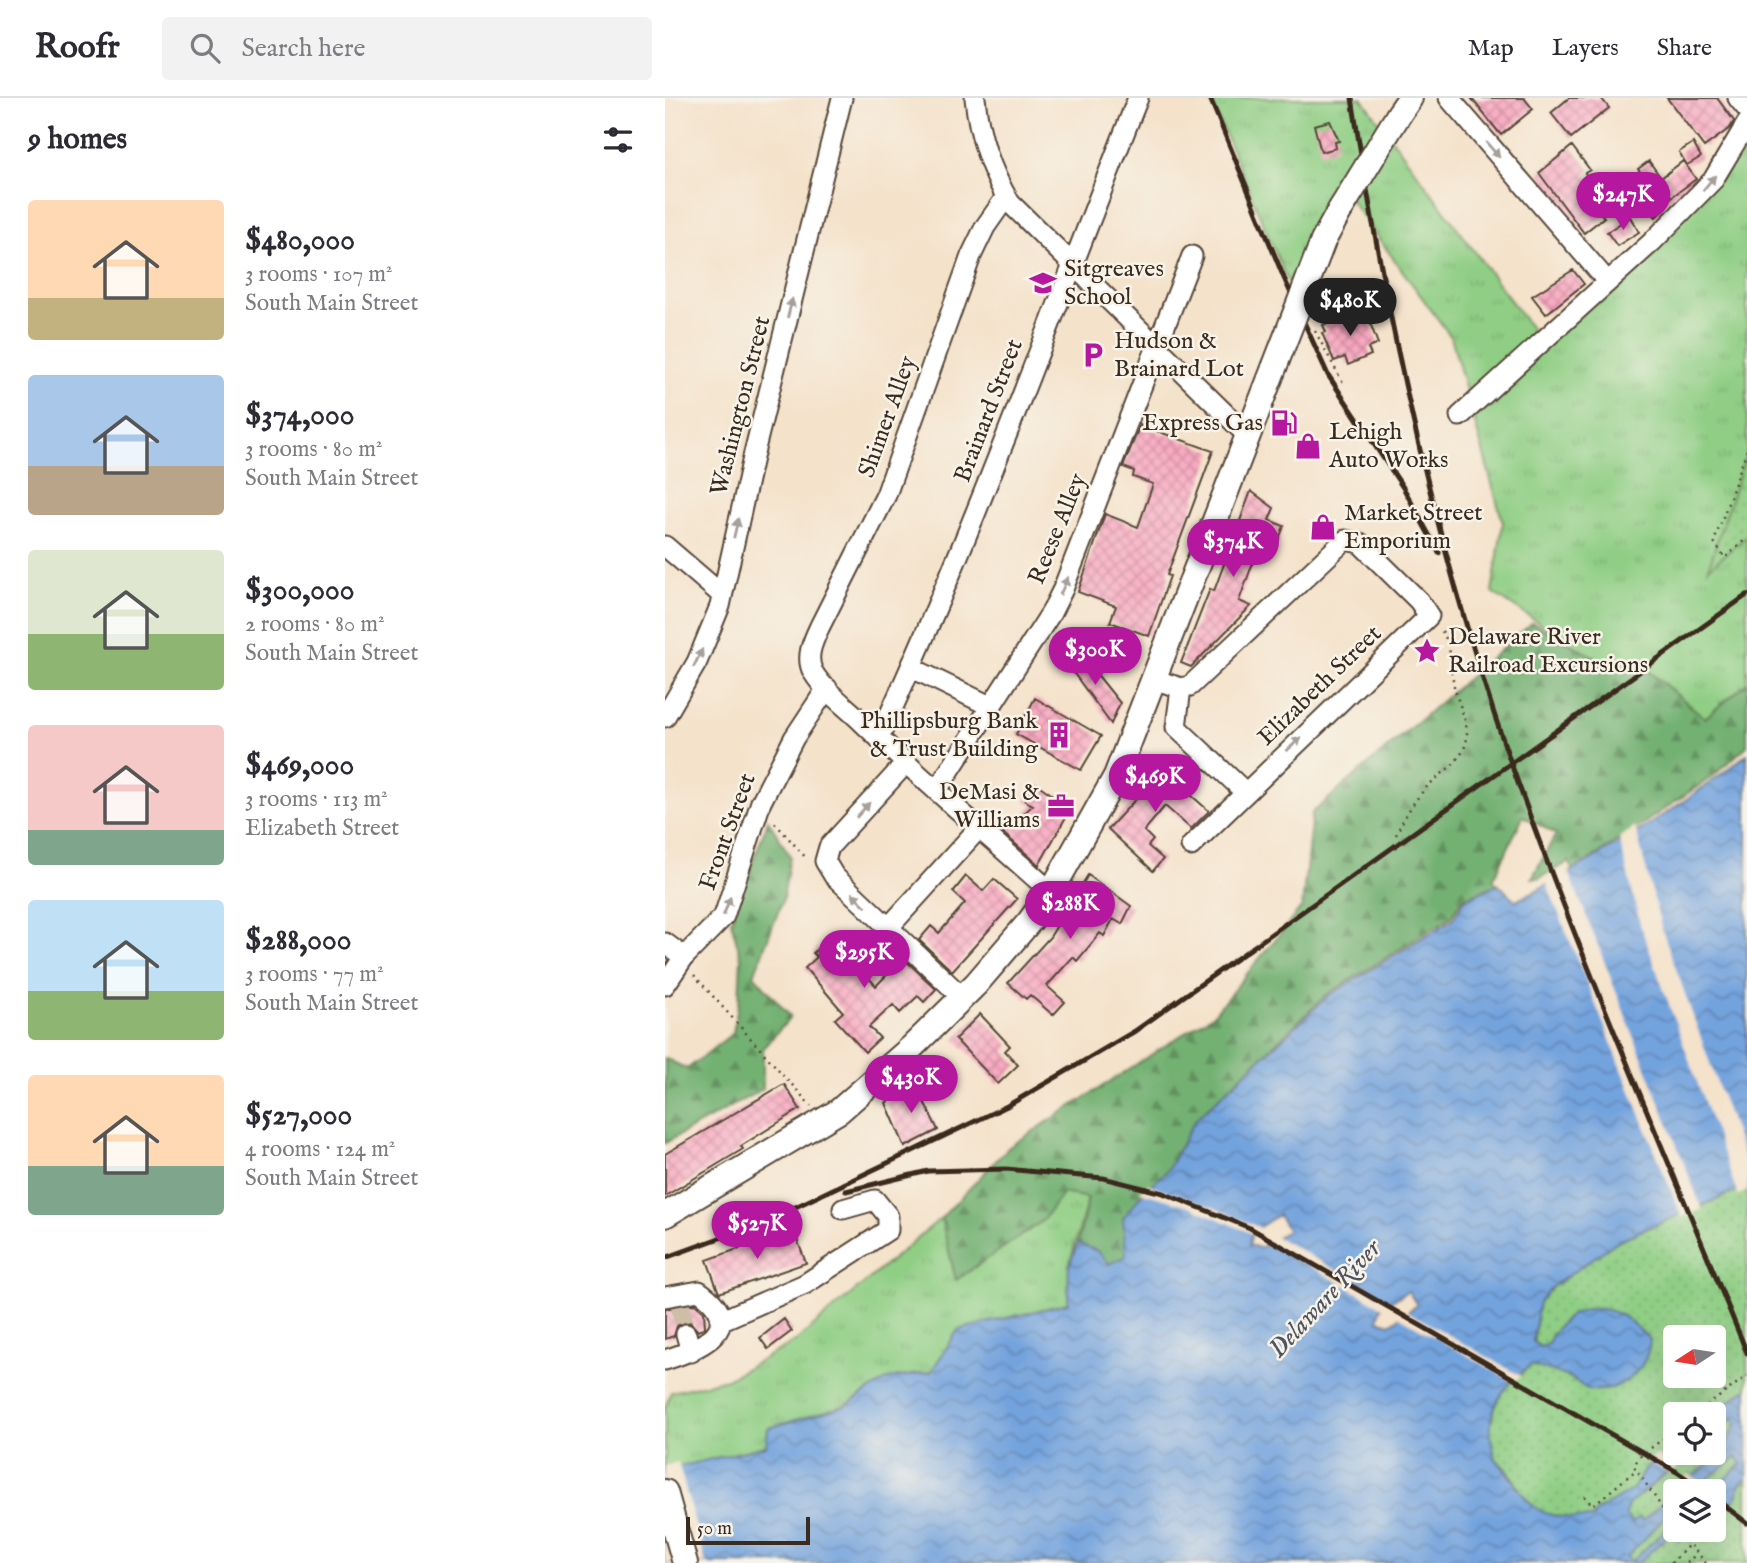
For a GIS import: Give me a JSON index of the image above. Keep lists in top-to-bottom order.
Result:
{
  "streets": {
    "street": [
      "Washington Street",
      "Brainard Street",
      "Shimer Alley",
      "Reese Alley",
      "Elizabeth Street",
      "Front Street"
    ]
  },
  "crossings": [
    ["Shimer Alley", "Front Street"]
  ],
  "one_way": [
    "Washington Street",
    "Reese Alley",
    "Elizabeth Street",
    "Front Street"
  ],
  "water": ["Delaware River"],
  "places": {
    "school or university": ["Sitgreaves School"],
    "parking": ["Hudson & Brainard Lot"],
    "fuel station": ["Express Gas"],
    "shop": ["Lehigh Auto Works", "Market Street Emporium"],
    "place": ["Delaware River Railroad Excursions"],
    "building": ["Phillipsburg Bank & Trust Building"],
    "office": ["DeMasi & Williams"]
  },
  "scale_bar": "50 m",
  "north": "left",
  "page": {
    "header": "Roofr",
    "search": "Search here",
    "nav": ["Map", "Layers", "Share"],
    "heading": "9 homes",
    "price": [
      "$247K",
      "$480K",
      "$374K",
      "$300K",
      "$469K",
      "$288K",
      "$295K",
      "$430K",
      "$527K"
    ],
    "list": [
      {
        "name": "$480,000",
        "note": "3 rooms · 107 m² · South Main Street"
      },
      {
        "name": "$374,000",
        "note": "3 rooms · 80 m² · South Main Street"
      },
      {
        "name": "$300,000",
        "note": "2 rooms · 80 m² · South Main Street"
      },
      {
        "name": "$469,000",
        "note": "3 rooms · 113 m² · Elizabeth Street"
      },
      {
        "name": "$288,000",
        "note": "3 rooms · 77 m² · South Main Street"
      },
      {
        "name": "$527,000",
        "note": "4 rooms · 124 m² · South Main Street"
      }
    ],
    "scale": "50 m"
  }
}
